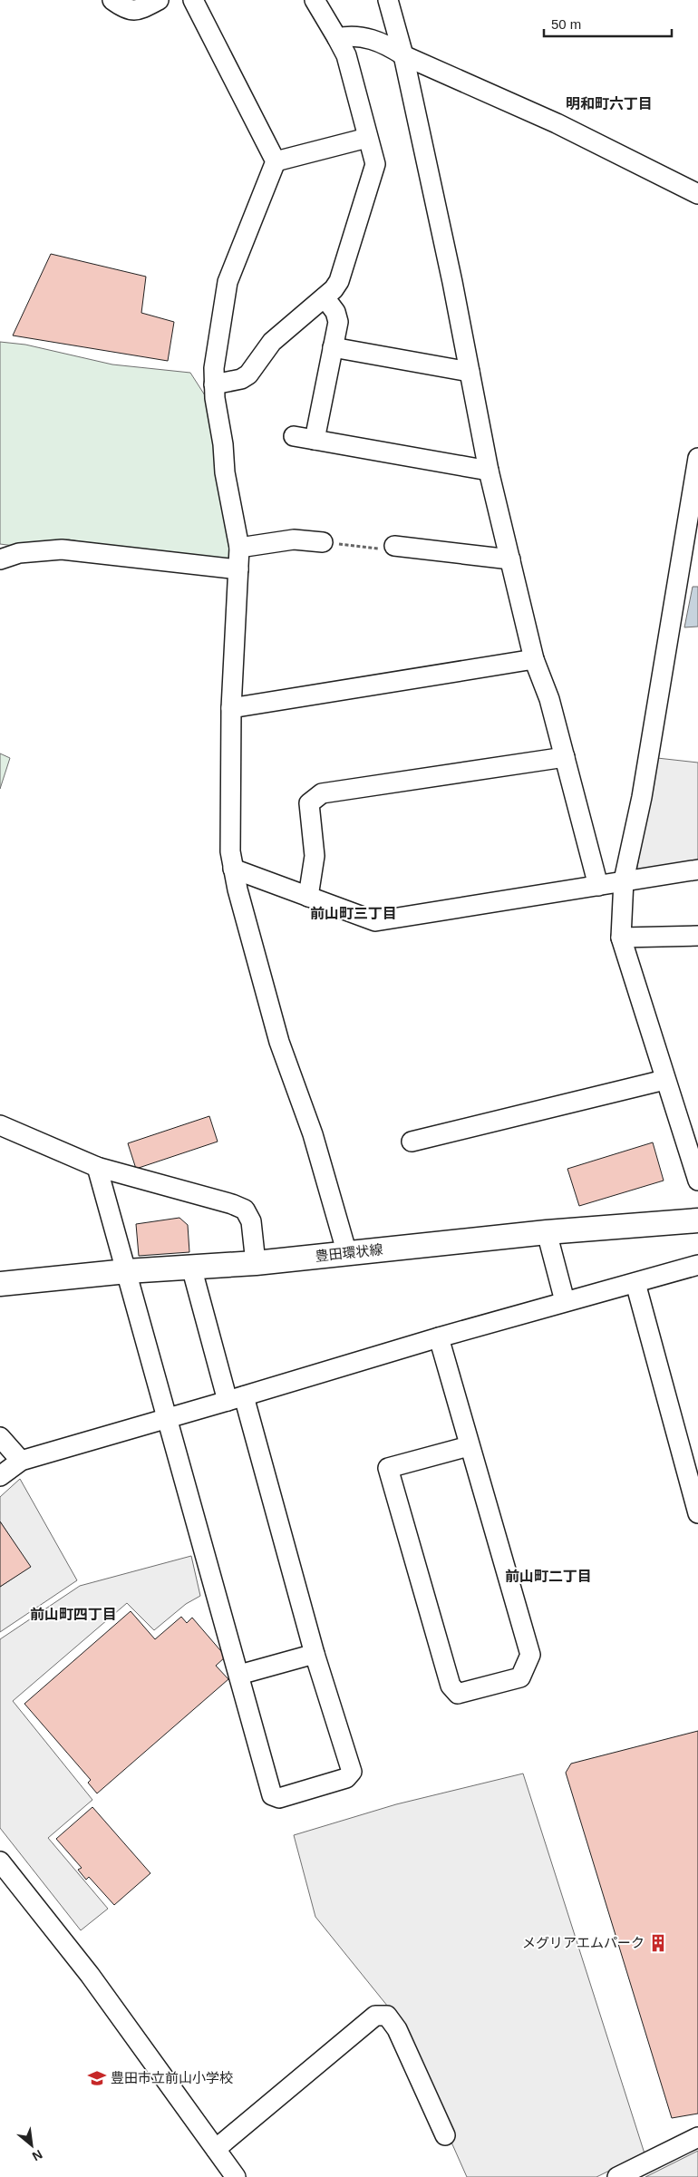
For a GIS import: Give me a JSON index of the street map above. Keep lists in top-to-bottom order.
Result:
{
  "streets": {
    "main road": ["豊田環状線"]
  },
  "districts": [
    "明和町六丁目",
    "前山町三丁目",
    "前山町二丁目",
    "前山町四丁目"
  ],
  "places": {
    "building": ["メグリアエムパーク"],
    "school or university": ["豊田市立前山小学校"]
  },
  "scale_bar": "50 m",
  "north": "bottom right"
}
